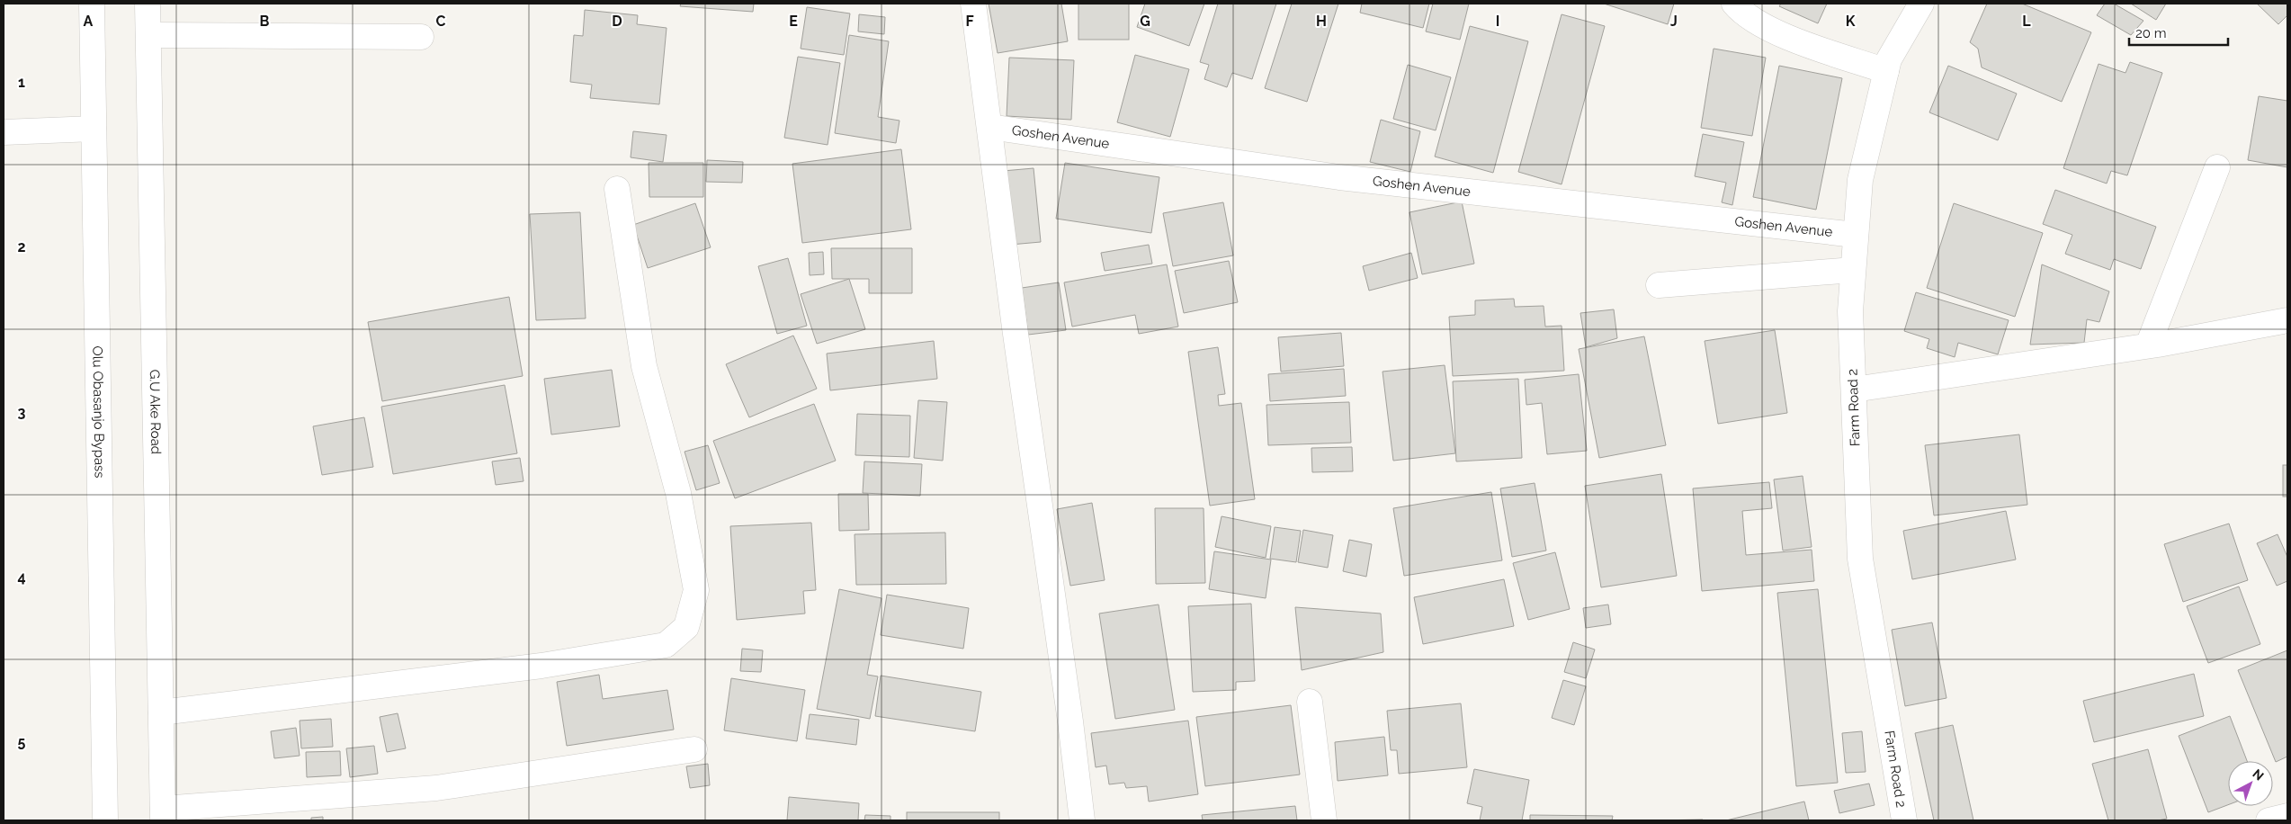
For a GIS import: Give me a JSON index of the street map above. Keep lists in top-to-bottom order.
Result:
{
  "streets": {
    "street": [
      "Goshen Avenue",
      "Farm Road 2",
      "Olu Obasanjo Bypass",
      "G.U Ake Road"
    ]
  },
  "crossings": [
    ["Goshen Avenue", "Farm Road 2"]
  ],
  "scale_bar": "20 m",
  "north": "top right",
  "grid": {
    "columns": [
      "A",
      "B",
      "C",
      "D",
      "E",
      "F",
      "G",
      "H",
      "I",
      "J",
      "K",
      "L"
    ],
    "rows": [
      "1",
      "2",
      "3",
      "4",
      "5"
    ]
  }
}
